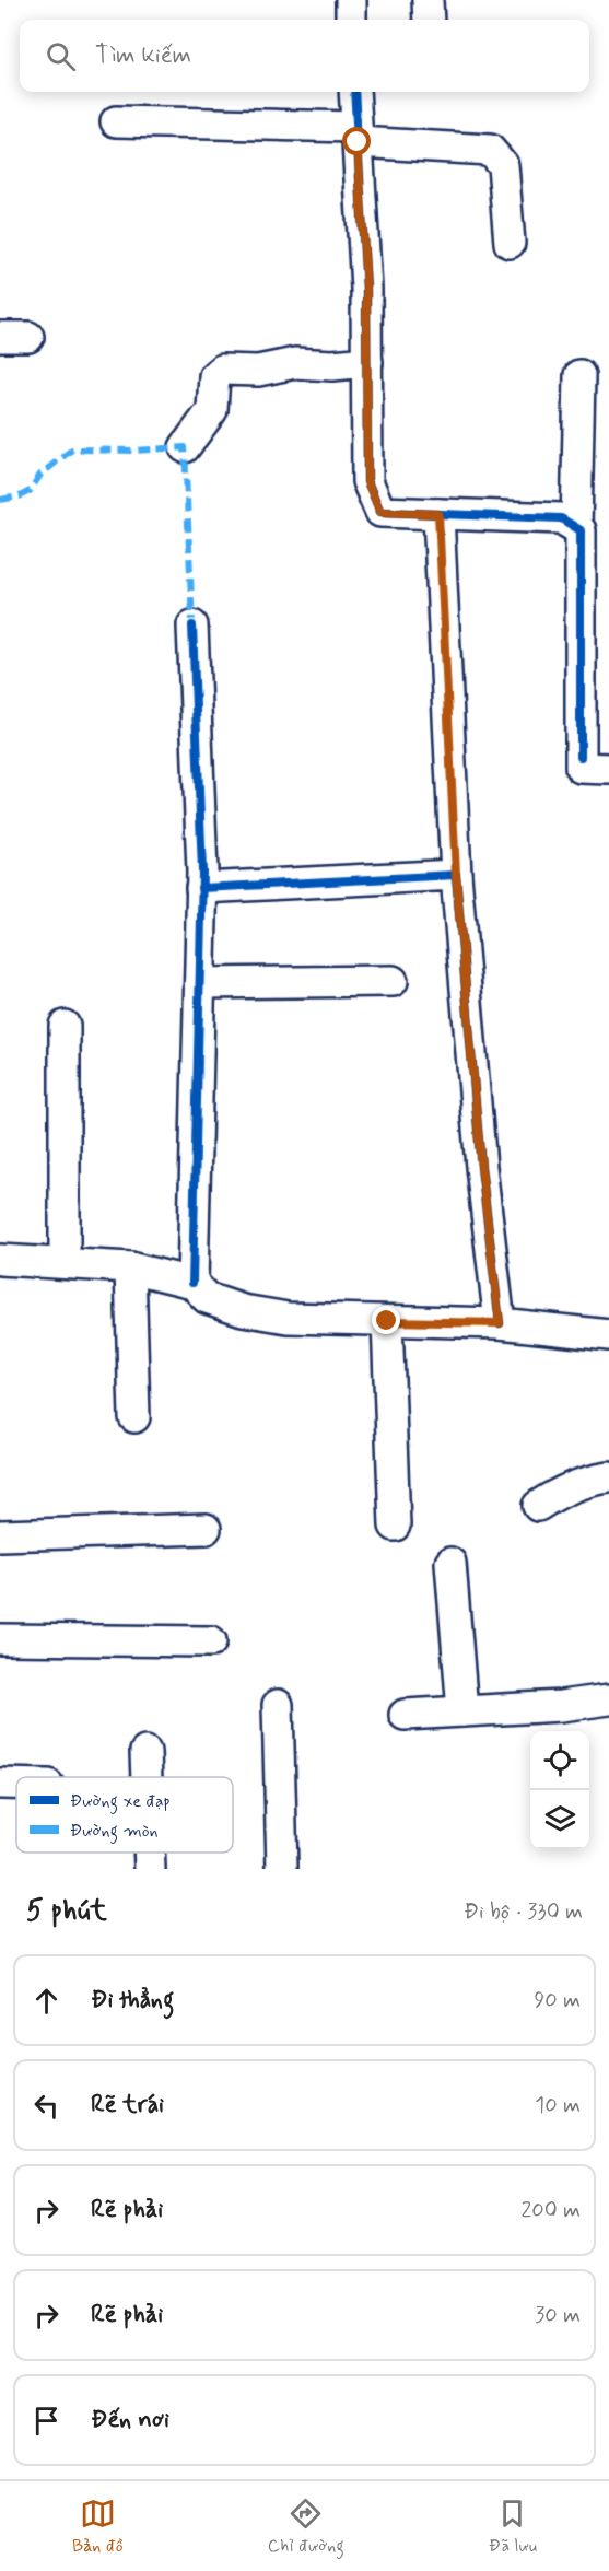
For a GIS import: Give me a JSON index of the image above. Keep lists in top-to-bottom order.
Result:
{
  "legend": ["Đường xe đạp", "Đường mòn"],
  "page": {
    "search": "Tìm kiếm",
    "heading": ["5 phút", "Đi bộ · 330 m"],
    "list": [
      ["Đi thẳng", "90 m"],
      ["Rẽ trái", "10 m"],
      ["Rẽ phải", "200 m"],
      ["Rẽ phải", "30 m"],
      "Đến nơi"
    ],
    "nav": ["Bản đồ", "Chỉ đường", "Đã lưu"]
  }
}
